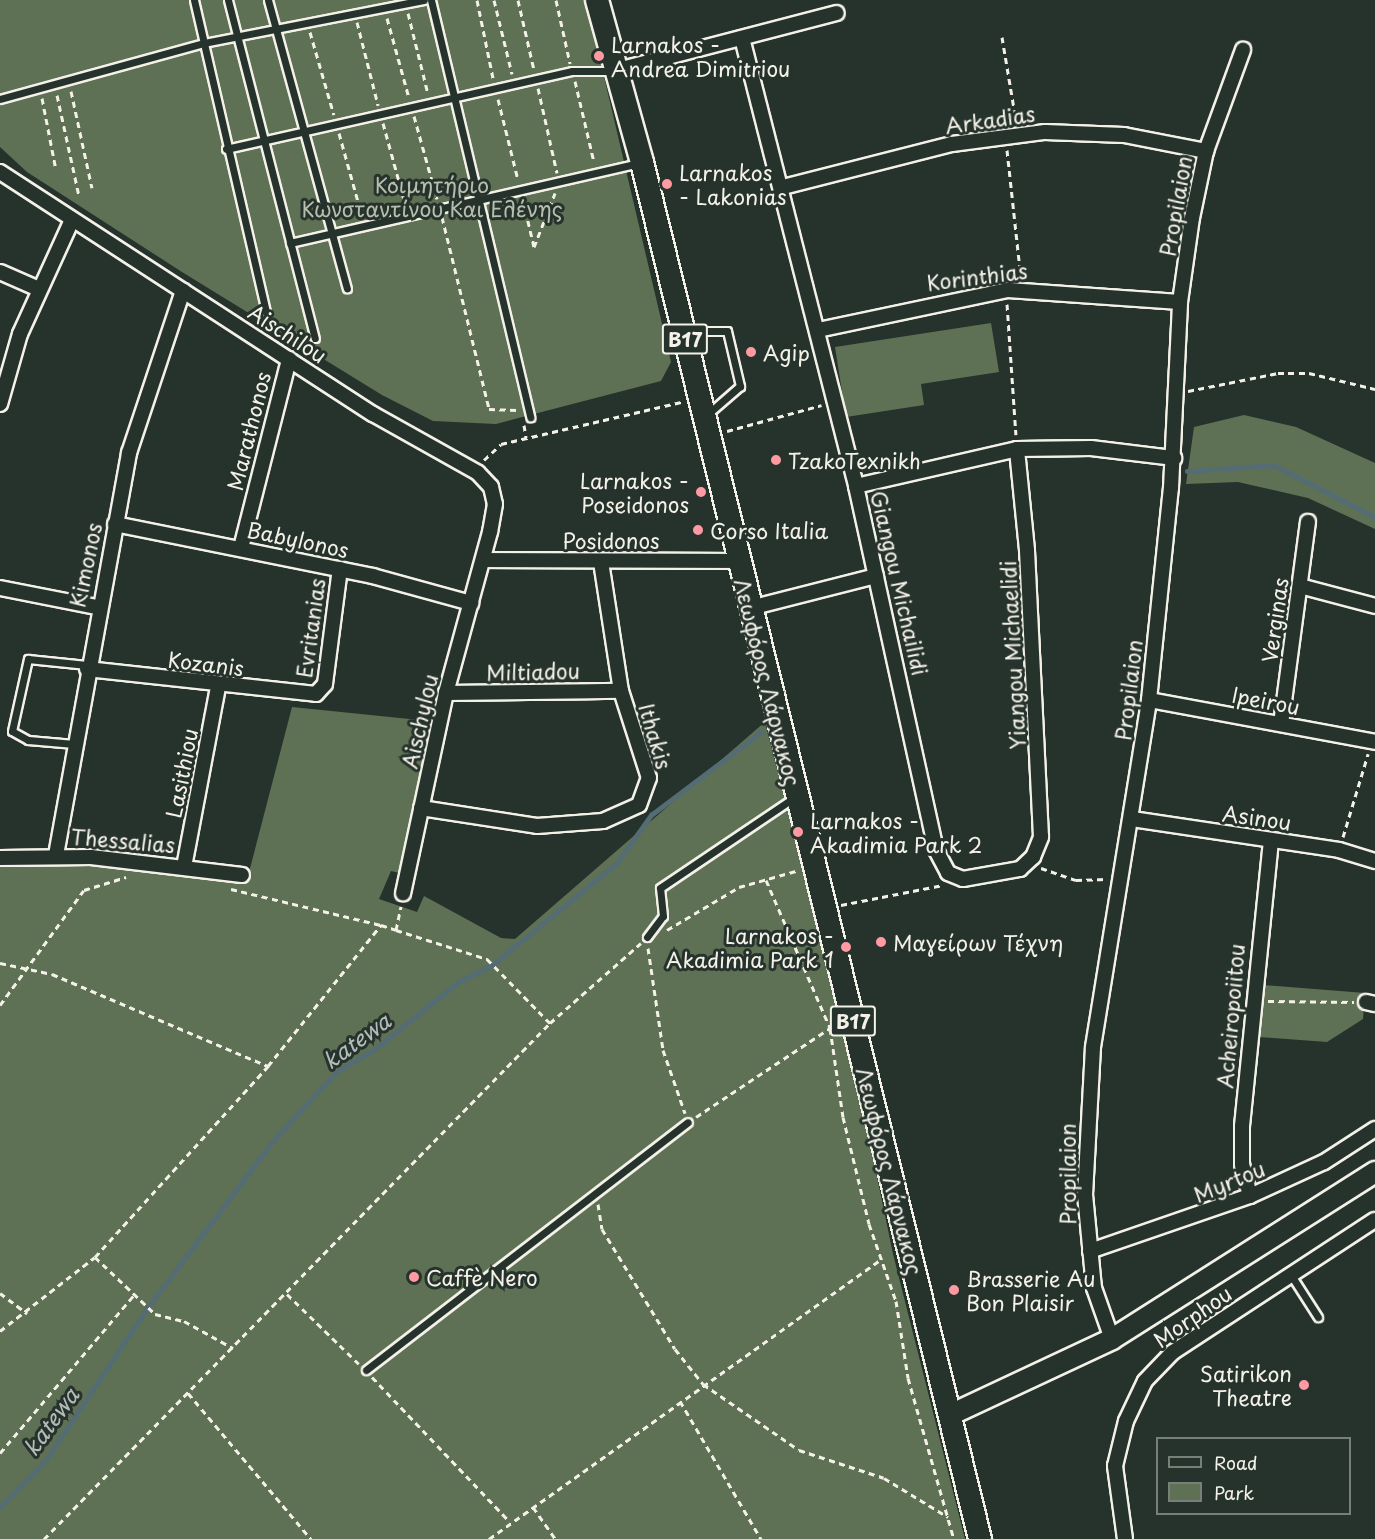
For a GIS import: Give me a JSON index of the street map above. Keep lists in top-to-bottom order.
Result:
{
  "streets": {
    "main road": ["B17", "Λεωφόρος Λάρνακος"],
    "street": [
      "Arkadias",
      "Propilaion",
      "Korinthias",
      "Aischilou",
      "Marathonos",
      "Babylonos",
      "Posidonos",
      "Kimonos",
      "Giangou Michailidi",
      "Verginas",
      "Evritanias",
      "Yiangou Michaelidi",
      "Kozanis",
      "Miltiadou",
      "Ipeirou",
      "Aischylou",
      "Ithakis",
      "Lasithiou",
      "Asinou",
      "Thessalias",
      "Acheiropoiitou",
      "Myrtou",
      "Morphou"
    ]
  },
  "crossings": [
    ["Arkadias", "Propilaion"],
    ["Arkadias", "Giangou Michailidi"],
    ["Propilaion", "Korinthias"],
    ["Propilaion", "Ipeirou"],
    ["Propilaion", "Asinou"],
    ["Propilaion", "Myrtou"],
    ["Korinthias", "Giangou Michailidi"],
    ["Aischilou", "Marathonos"],
    ["Aischilou", "Posidonos"],
    ["Aischilou", "Kimonos"],
    ["Aischilou", "Aischylou"],
    ["Marathonos", "Babylonos"],
    ["Babylonos", "Kimonos"],
    ["Babylonos", "Evritanias"],
    ["Babylonos", "Aischylou"],
    ["Posidonos", "Λεωφόρος Λάρνακος"],
    ["Posidonos", "Aischylou"],
    ["Posidonos", "Ithakis"],
    ["Kimonos", "Kozanis"],
    ["Kimonos", "Thessalias"],
    ["Verginas", "Ipeirou"],
    ["Evritanias", "Kozanis"],
    ["Kozanis", "Lasithiou"],
    ["Miltiadou", "Aischylou"],
    ["Miltiadou", "Ithakis"],
    ["Aischylou", "Ithakis"],
    ["Lasithiou", "Thessalias"],
    ["Asinou", "Acheiropoiitou"],
    ["Acheiropoiitou", "Myrtou"]
  ],
  "water": ["katewa"],
  "parks": ["Κοιμητήριο Κωνσταντίνου Και Ελένης"],
  "places": [
    "Larnakos - Andrea Dimitriou",
    "Larnakos - Lakonias",
    "Agip",
    "TzakoTexnikh",
    "Larnakos - Poseidonos",
    "Corso Italia",
    "Larnakos - Akadimia Park 2",
    "Μαγείρων Τέχνη",
    "Larnakos - Akadimia Park 1",
    "Caffè Nero",
    "Brasserie Au Bon Plaisir",
    "Satirikon Theatre"
  ],
  "legend": ["Road", "Park"]
}
